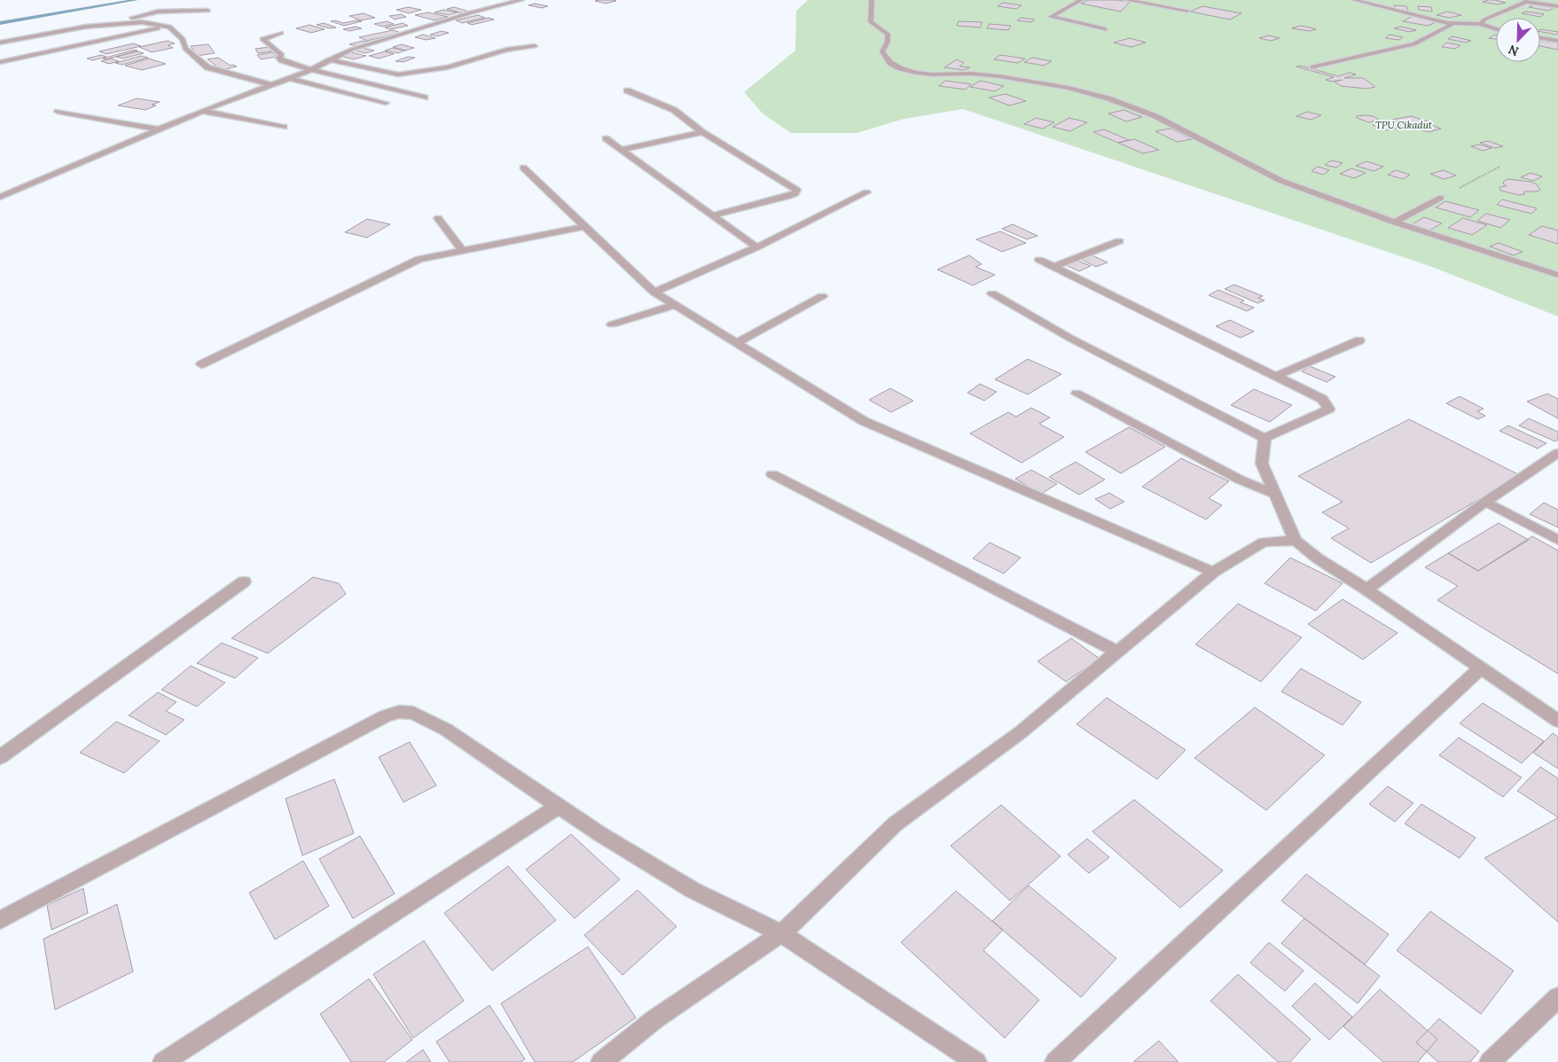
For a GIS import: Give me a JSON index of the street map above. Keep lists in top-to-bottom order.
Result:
{
  "parks": ["TPU Cikadut"],
  "north": "bottom left"
}
